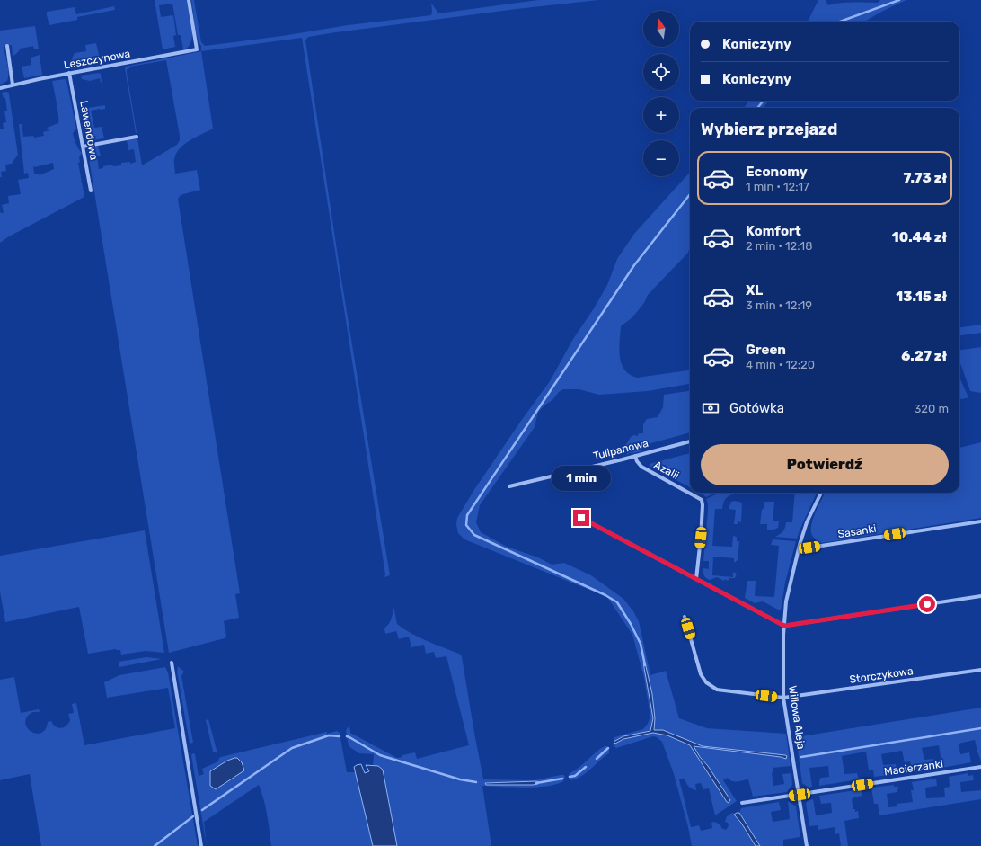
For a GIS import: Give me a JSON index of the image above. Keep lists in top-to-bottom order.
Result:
{
  "streets": {
    "street": [
      "Leszczynowa",
      "Lawendowa",
      "Tulipanowa",
      "Azalii",
      "Sasanki",
      "Storczykowa",
      "Willowa Aleja",
      "Macierzanki"
    ]
  },
  "crossings": [
    ["Leszczynowa", "Lawendowa"],
    ["Tulipanowa", "Azalii"],
    ["Sasanki", "Willowa Aleja"],
    ["Storczykowa", "Willowa Aleja"],
    ["Willowa Aleja", "Macierzanki"]
  ],
  "north": "top",
  "page": {
    "map_buttons": ["+", "−"],
    "banner": ["Koniczyny", "Koniczyny"],
    "heading": "Wybierz przejazd",
    "list": [
      {
        "name": "Economy",
        "note": "1 min · 12:17",
        "value": "7.73 zł"
      },
      {
        "name": "Komfort",
        "note": "2 min · 12:18",
        "value": "10.44 zł"
      },
      {
        "name": "XL",
        "note": "3 min · 12:19",
        "value": "13.15 zł"
      },
      {
        "name": "Green",
        "note": "4 min · 12:20",
        "value": "6.27 zł"
      }
    ],
    "pay": ["Gotówka", "320 m"],
    "buttons": "Potwierdź",
    "bubble": "1 min"
  }
}
